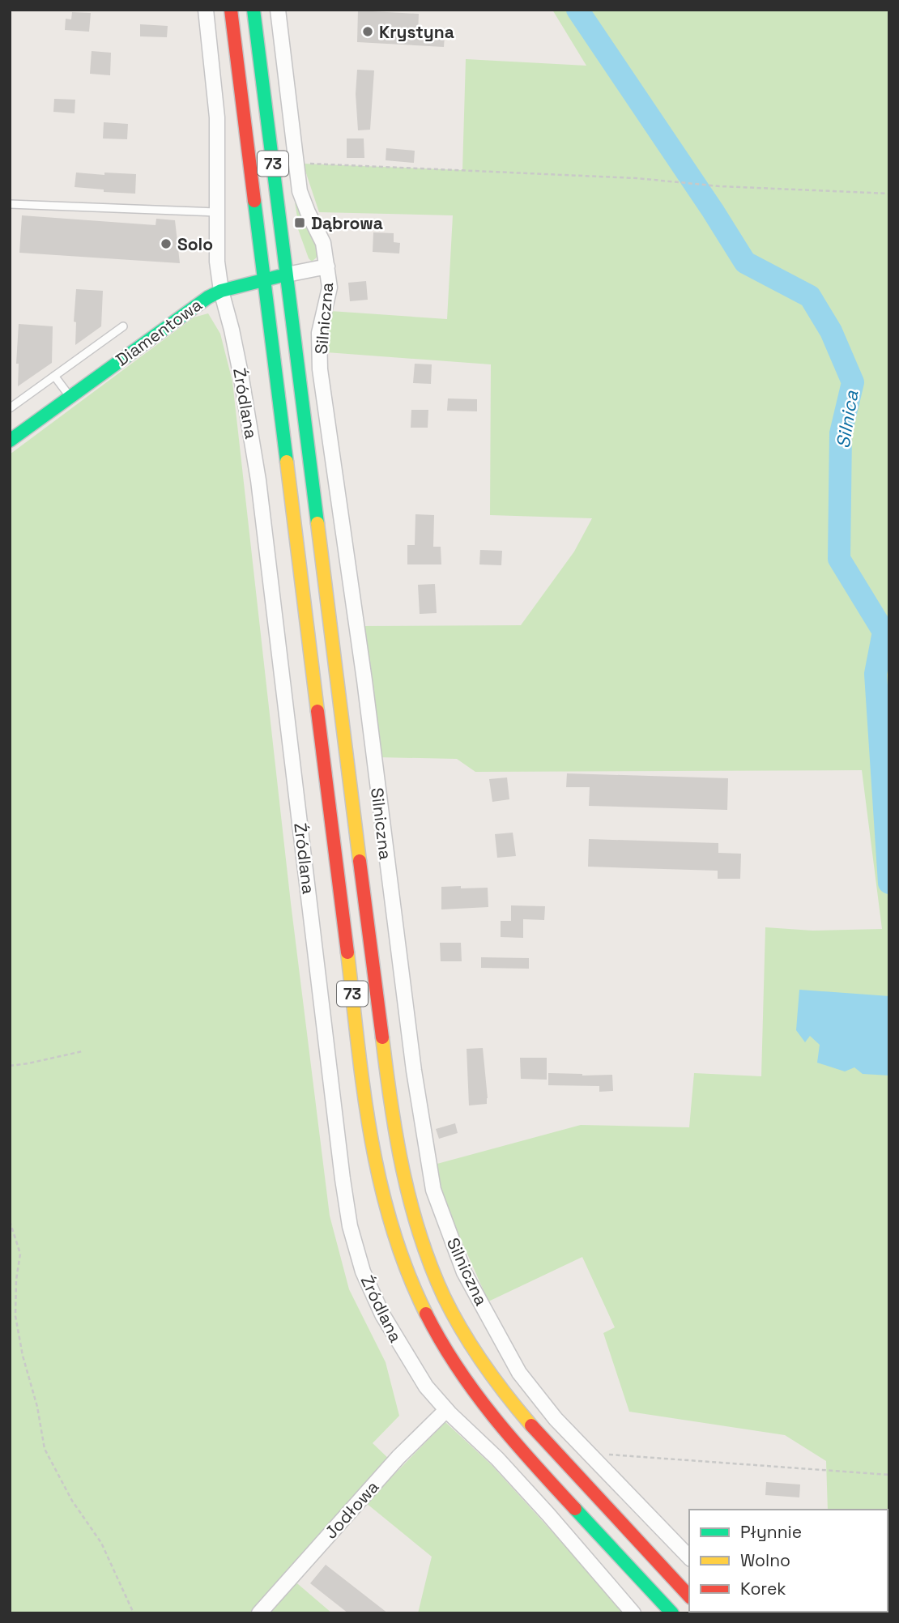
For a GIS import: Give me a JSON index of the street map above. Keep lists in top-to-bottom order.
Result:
{
  "streets": {
    "main road": ["73", "Diamentowa"],
    "street": ["Silniczna", "Źródlana", "Jodłowa"]
  },
  "crossings": [
    ["73", "Diamentowa"],
    ["Silniczna", "Diamentowa"],
    ["Diamentowa", "Źródlana"],
    ["Źródlana", "Jodłowa"]
  ],
  "water": ["Silnica"],
  "places": {
    "other": ["Krystyna", "Solo"],
    "transit": ["Dąbrowa"]
  },
  "legend": ["Płynnie", "Wolno", "Korek"]
}
